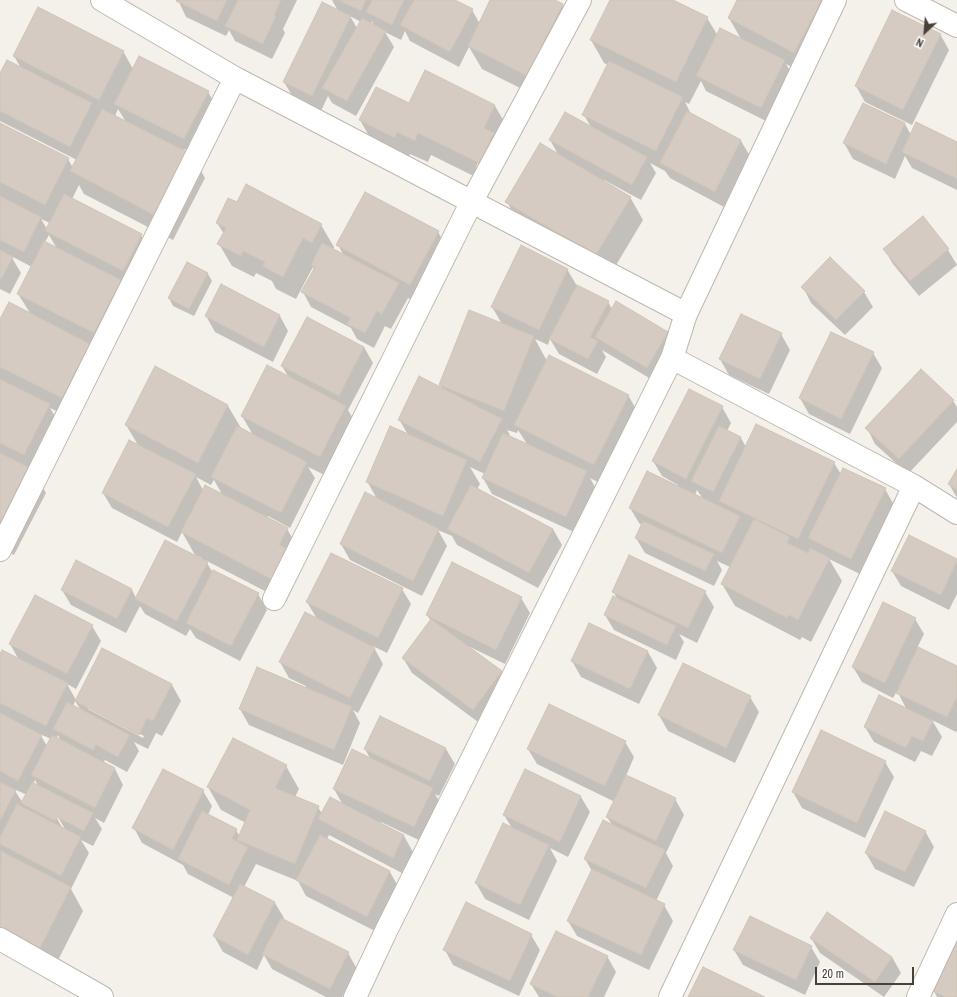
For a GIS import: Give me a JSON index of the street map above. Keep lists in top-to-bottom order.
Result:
{
  "scale_bar": "20 m",
  "north": "bottom left"
}
